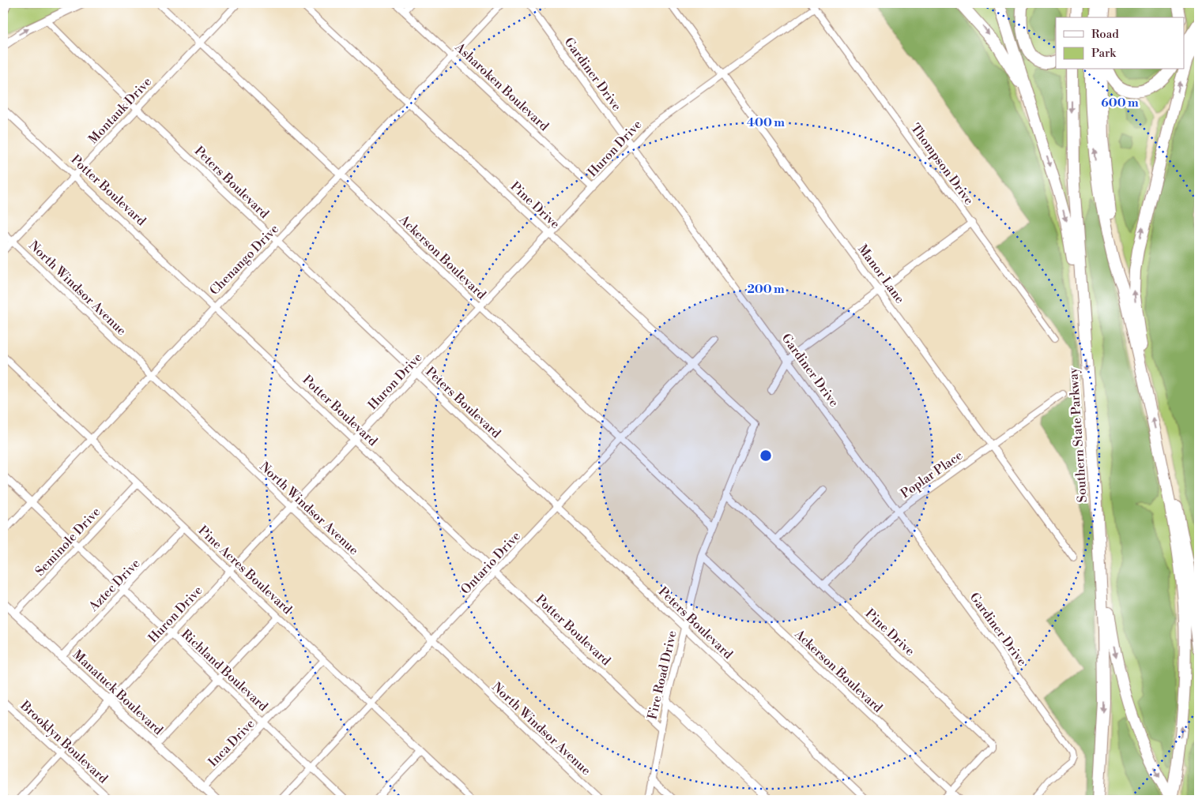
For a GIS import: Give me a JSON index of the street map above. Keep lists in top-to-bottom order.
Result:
{
  "streets": {
    "highway": ["Southern State Parkway"],
    "street": [
      "Gardiner Drive",
      "Asharoken Boulevard",
      "Montauk Drive",
      "Huron Drive",
      "Thompson Drive",
      "Peters Boulevard",
      "Potter Boulevard",
      "Pine Drive",
      "Ackerson Boulevard",
      "Chenango Drive",
      "Manor Lane",
      "North Windsor Avenue",
      "Poplar Place",
      "Seminole Drive",
      "Ontario Drive",
      "Pine Acres Boulevard",
      "Aztec Drive",
      "Richland Boulevard",
      "Fire Road Drive",
      "Manatuck Boulevard",
      "Brooklyn Boulevard",
      "Inca Drive"
    ]
  },
  "crossings": [
    ["Gardiner Drive", "Huron Drive"],
    ["Gardiner Drive", "Poplar Place"],
    ["Asharoken Boulevard", "Huron Drive"],
    ["Asharoken Boulevard", "Chenango Drive"],
    ["Montauk Drive", "Peters Boulevard"],
    ["Montauk Drive", "Potter Boulevard"],
    ["Montauk Drive", "Ackerson Boulevard"],
    ["Montauk Drive", "North Windsor Avenue"],
    ["Huron Drive", "Thompson Drive"],
    ["Huron Drive", "Peters Boulevard"],
    ["Huron Drive", "Potter Boulevard"],
    ["Huron Drive", "Pine Drive"],
    ["Huron Drive", "Ackerson Boulevard"],
    ["Huron Drive", "Manor Lane"],
    ["Huron Drive", "North Windsor Avenue"],
    ["Huron Drive", "Pine Acres Boulevard"],
    ["Huron Drive", "Richland Boulevard"],
    ["Huron Drive", "Manatuck Boulevard"],
    ["Huron Drive", "Brooklyn Boulevard"],
    ["Peters Boulevard", "Chenango Drive"],
    ["Peters Boulevard", "Ontario Drive"],
    ["Peters Boulevard", "Fire Road Drive"],
    ["Potter Boulevard", "Chenango Drive"],
    ["Potter Boulevard", "Ontario Drive"],
    ["Potter Boulevard", "Fire Road Drive"],
    ["Pine Drive", "Ackerson Boulevard"],
    ["Pine Drive", "Chenango Drive"],
    ["Pine Drive", "Poplar Place"],
    ["Pine Drive", "Ontario Drive"],
    ["Pine Drive", "Fire Road Drive"],
    ["Ackerson Boulevard", "Chenango Drive"],
    ["Ackerson Boulevard", "Ontario Drive"],
    ["Ackerson Boulevard", "Fire Road Drive"],
    ["Chenango Drive", "North Windsor Avenue"],
    ["Chenango Drive", "Pine Acres Boulevard"],
    ["Chenango Drive", "Richland Boulevard"],
    ["Manor Lane", "Poplar Place"],
    ["North Windsor Avenue", "Ontario Drive"],
    ["Seminole Drive", "Pine Acres Boulevard"],
    ["Seminole Drive", "Richland Boulevard"],
    ["Seminole Drive", "Manatuck Boulevard"],
    ["Ontario Drive", "Pine Acres Boulevard"],
    ["Ontario Drive", "Richland Boulevard"],
    ["Pine Acres Boulevard", "Aztec Drive"],
    ["Pine Acres Boulevard", "Inca Drive"],
    ["Aztec Drive", "Richland Boulevard"],
    ["Aztec Drive", "Manatuck Boulevard"],
    ["Richland Boulevard", "Inca Drive"],
    ["Manatuck Boulevard", "Inca Drive"]
  ],
  "legend": ["Road", "Park"],
  "rings": ["600 m", "400 m", "200 m"]
}
